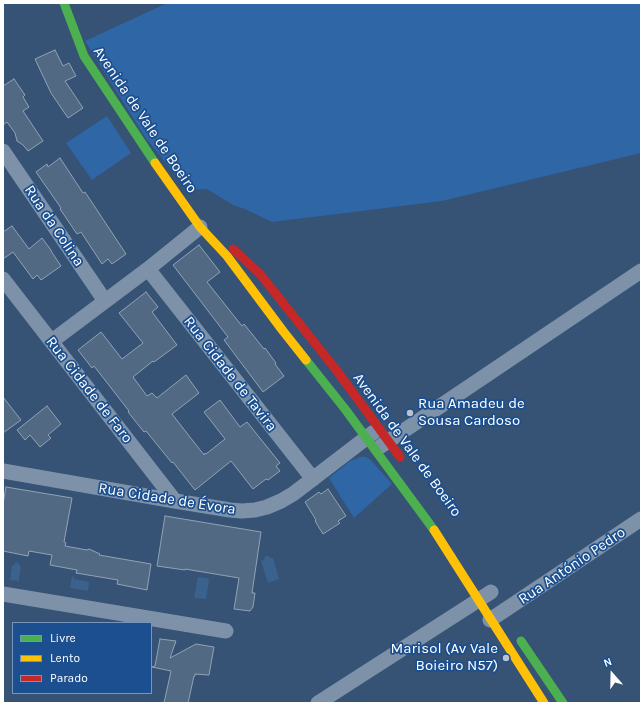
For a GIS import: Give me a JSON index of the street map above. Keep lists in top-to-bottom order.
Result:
{
  "streets": {
    "street": [
      "Avenida de Vale de Boeiro",
      "Rua da Colina",
      "Rua Cidade de Tavira",
      "Rua Cidade de Faro",
      "Rua Cidade de Évora",
      "Rua António Pedro"
    ]
  },
  "crossings": [
    ["Avenida de Vale de Boeiro", "Rua Cidade de Évora"],
    ["Rua Cidade de Tavira", "Rua Cidade de Évora"],
    ["Rua Cidade de Faro", "Rua Cidade de Évora"]
  ],
  "places": ["Rua Amadeu de Sousa Cardoso", "Marisol (Av Vale Boieiro N57)"],
  "legend": ["Livre", "Lento", "Parado"],
  "north": "top"
}
